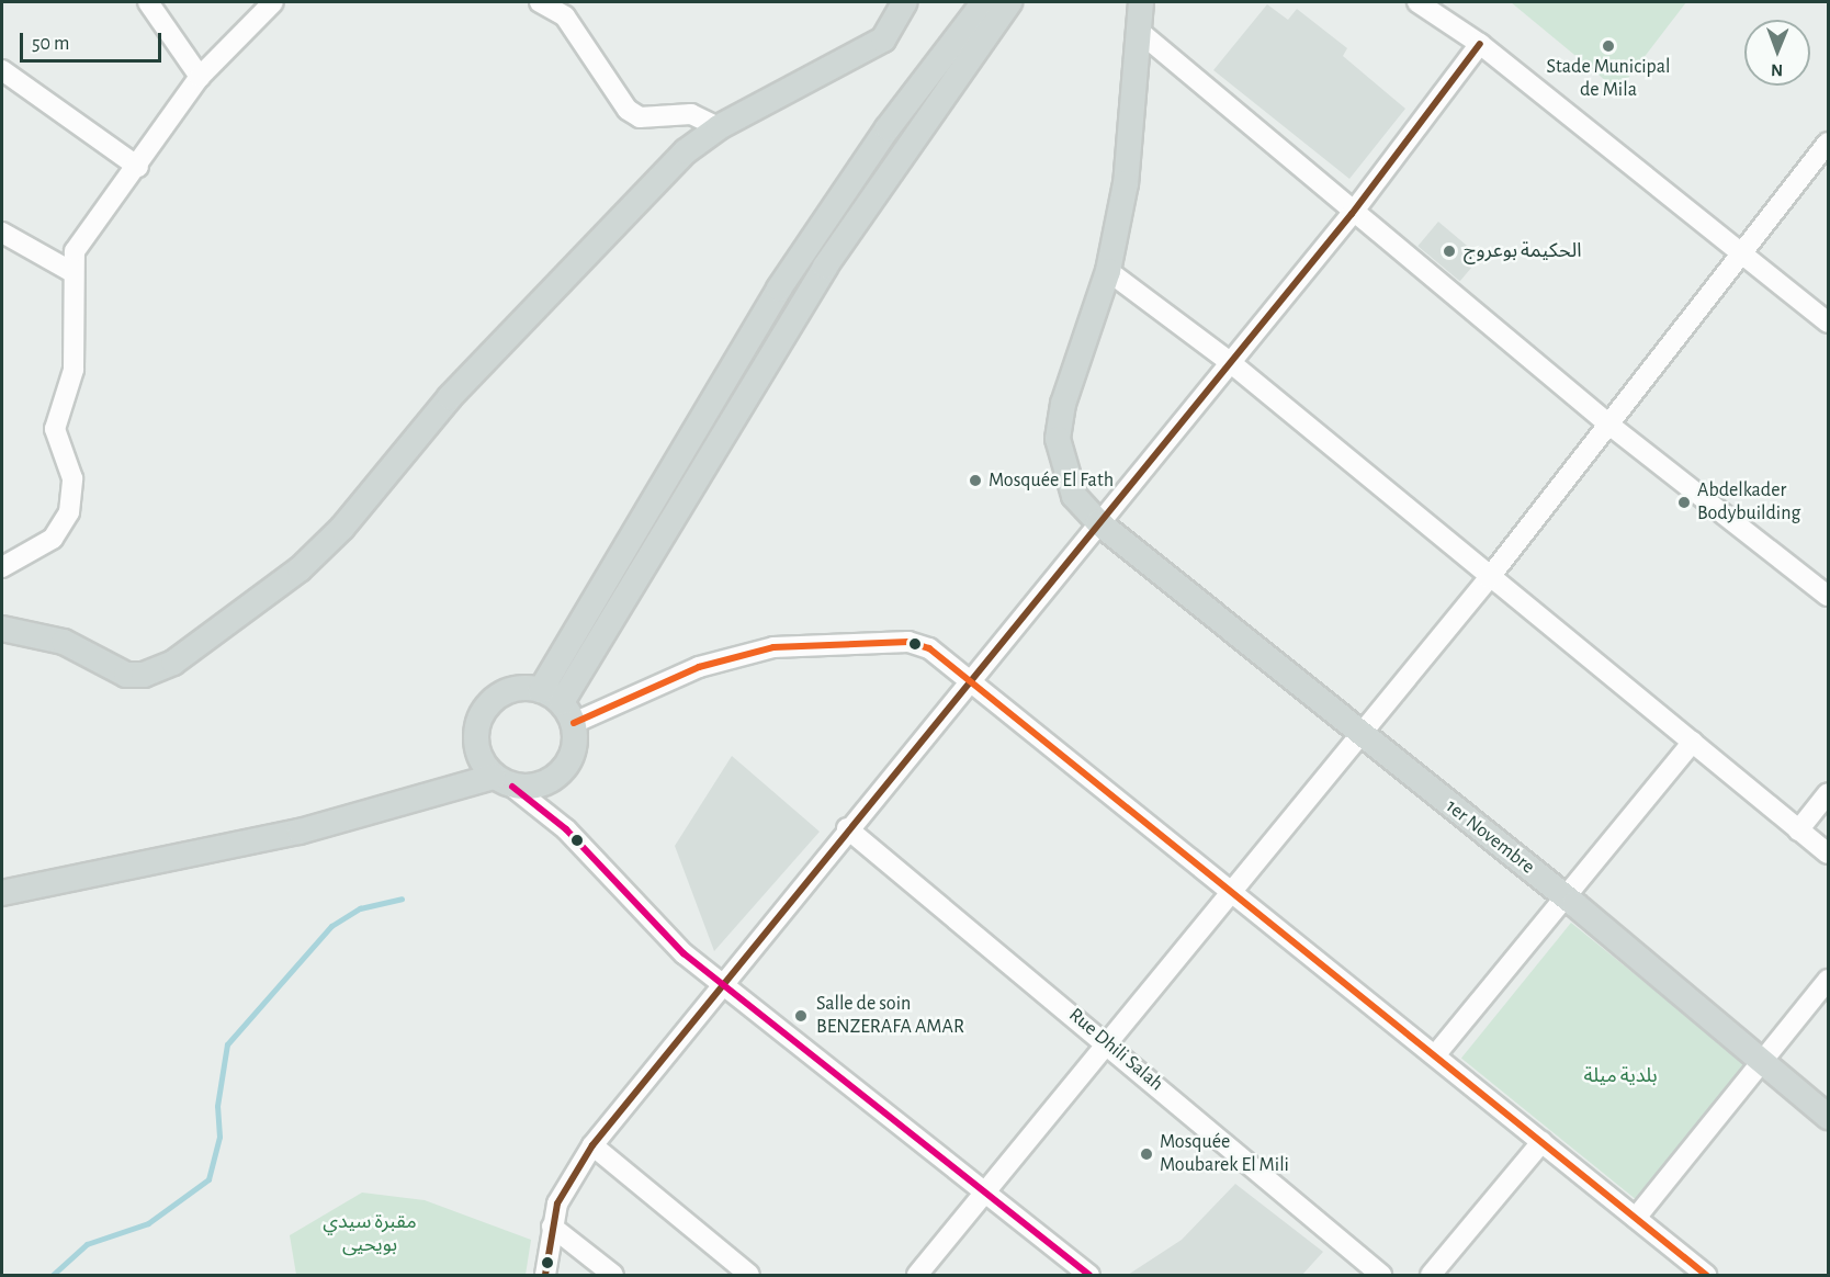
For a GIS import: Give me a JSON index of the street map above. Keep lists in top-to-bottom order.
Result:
{
  "streets": {
    "main road": ["1er Novembre"],
    "street": ["Rue Dhili Salah"]
  },
  "parks": ["بلدية ميلة", "مقبرة سيدي بويحيى"],
  "places": [
    "Stade Municipal de Mila",
    "الحكيمة بوعروج",
    "Mosquée El Fath",
    "Abdelkader Bodybuilding",
    "Salle de soin BENZERAFA AMAR",
    "Mosquée Moubarek El Mili"
  ],
  "scale_bar": "50 m",
  "north": "bottom"
}
